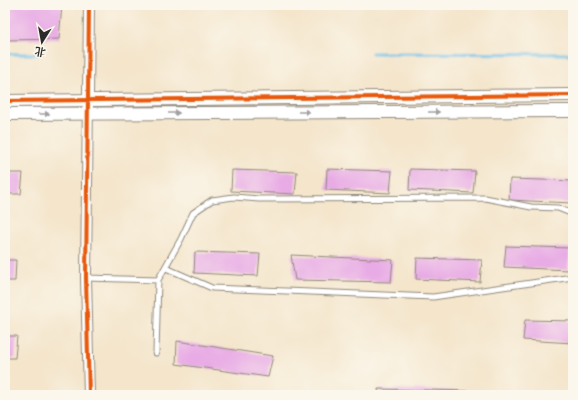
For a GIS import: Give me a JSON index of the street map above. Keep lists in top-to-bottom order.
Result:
{
  "north": "bottom"
}
